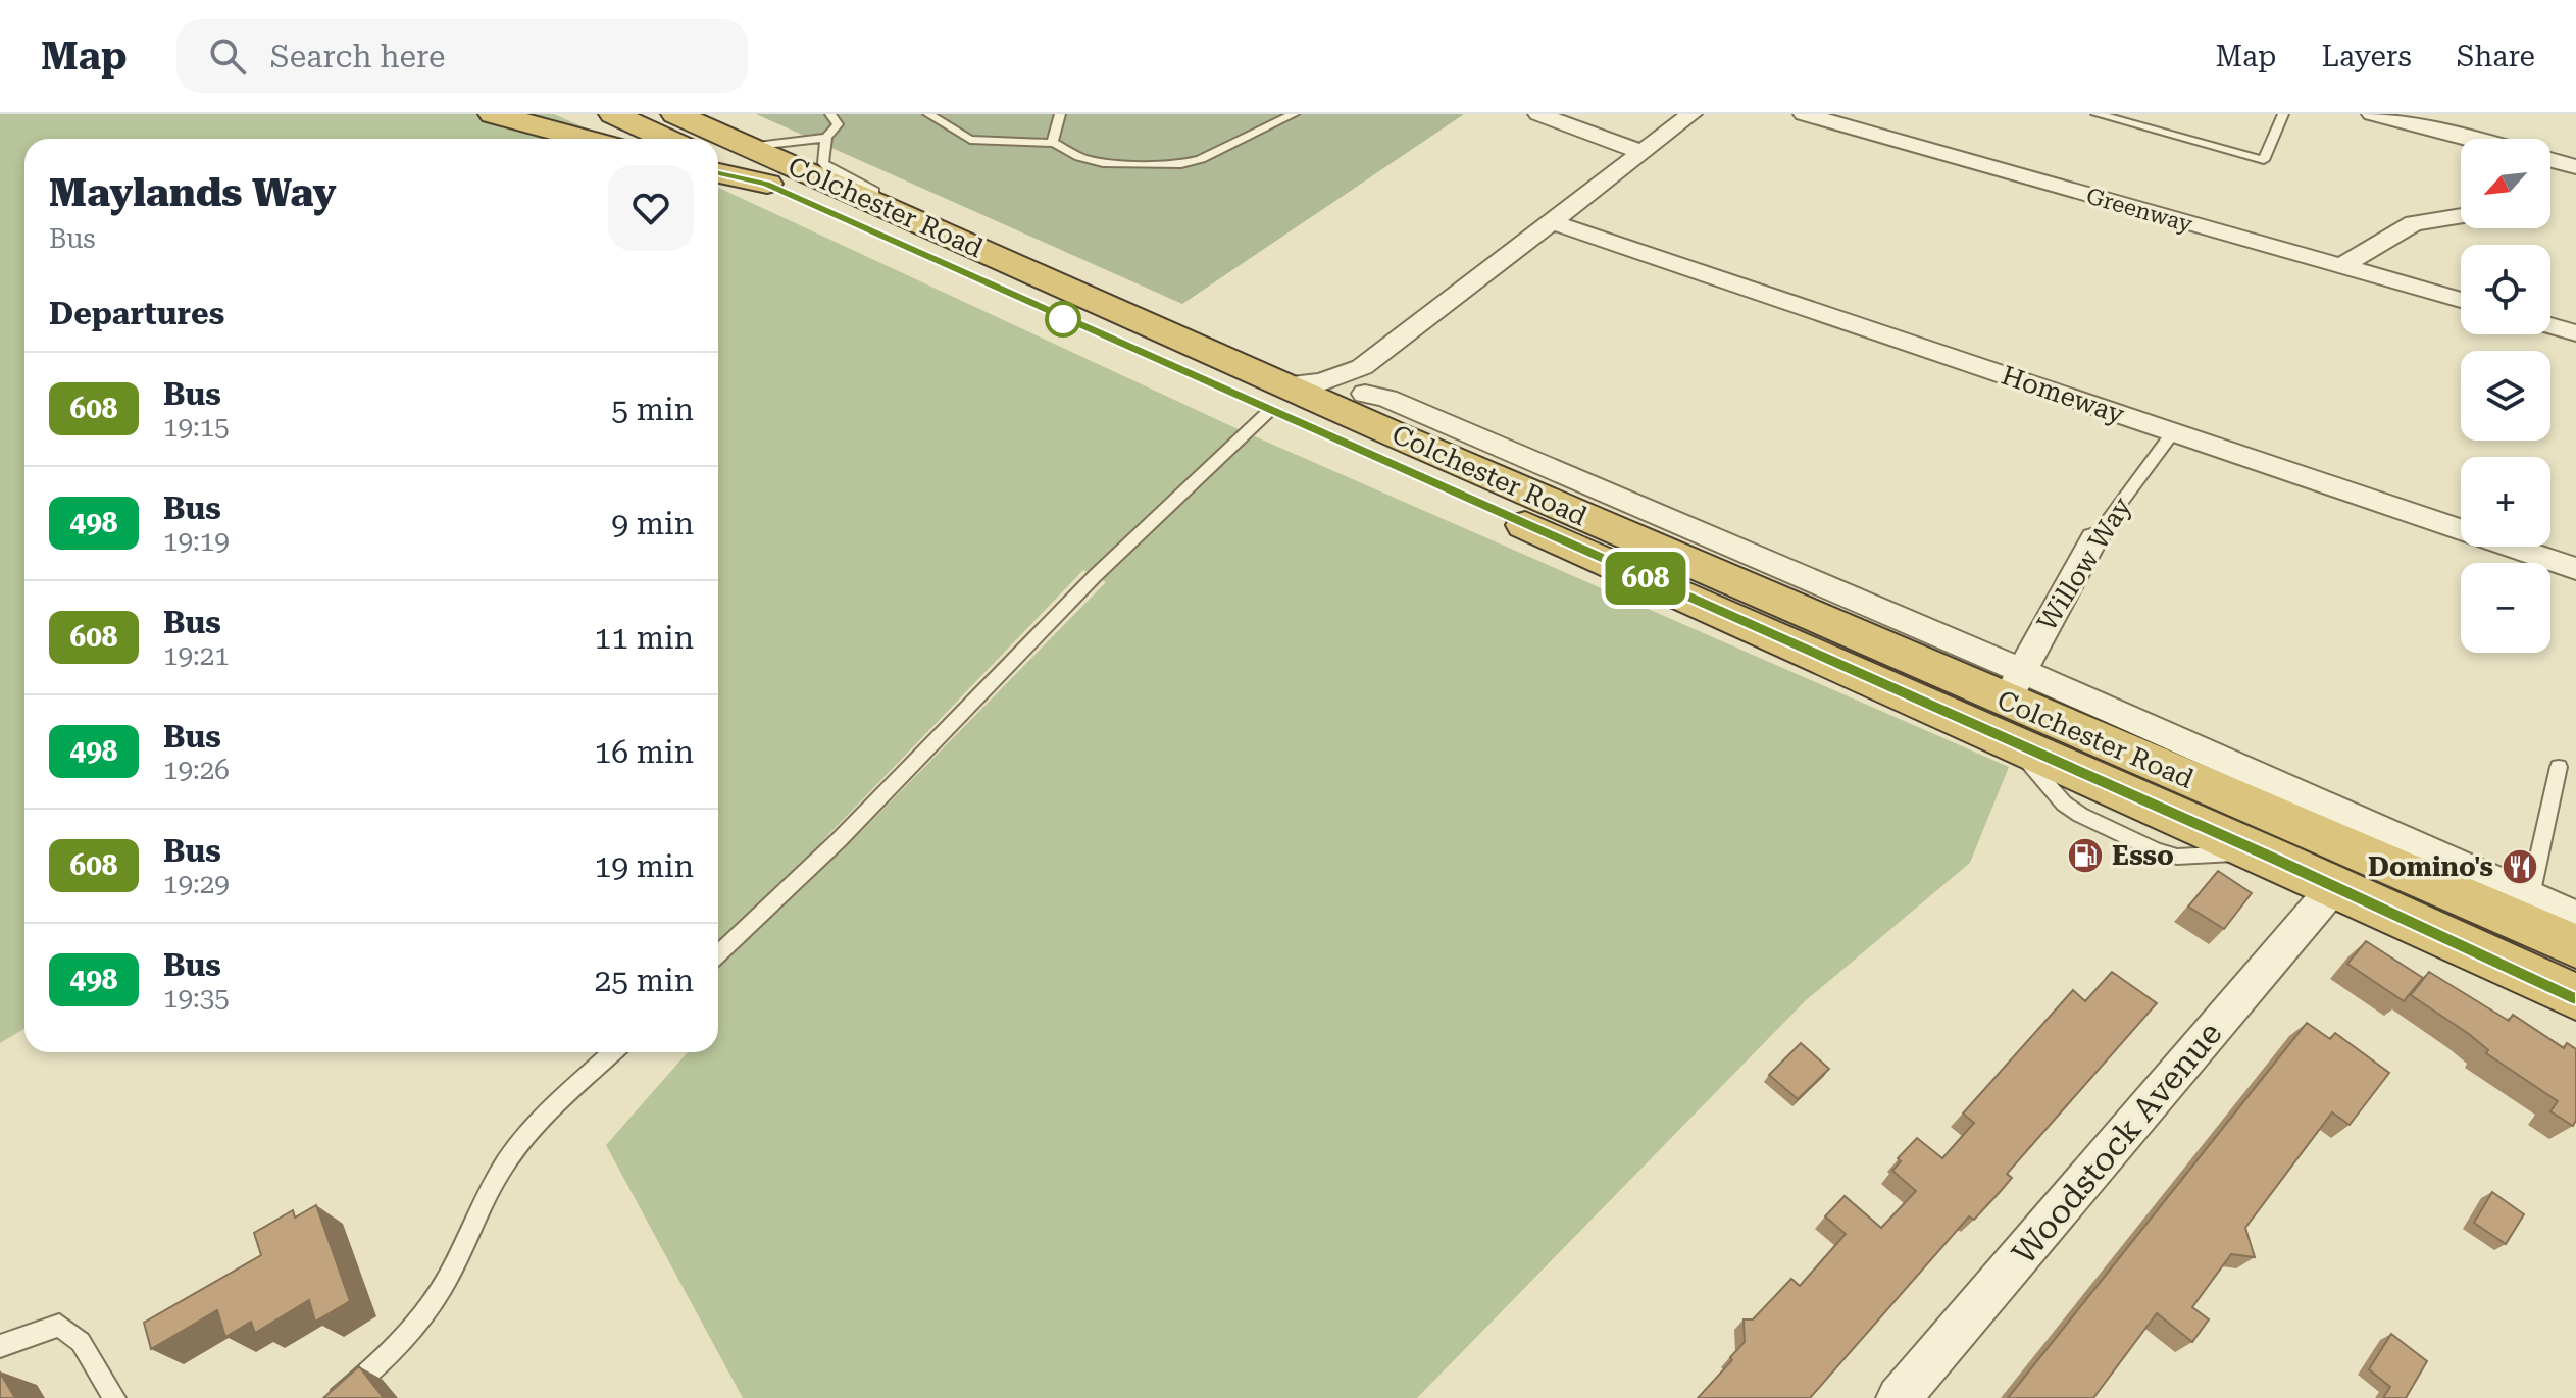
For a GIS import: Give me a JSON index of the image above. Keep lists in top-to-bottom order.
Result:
{
  "streets": {
    "highway": ["Colchester Road"],
    "street": [
      "Greenway",
      "Homeway",
      "Willow Way",
      "Woodstock Avenue"
    ]
  },
  "crossings": [
    ["Colchester Road", "Willow Way"],
    ["Colchester Road", "Woodstock Avenue"],
    ["Homeway", "Willow Way"]
  ],
  "places": {
    "fuel station": ["Esso"],
    "restaurant": ["Domino's"]
  },
  "lines": ["bus line 608"],
  "north": "bottom left",
  "page": {
    "header": "Map",
    "search": "Search here",
    "nav": ["Map", "Layers", "Share"],
    "on_map": "608",
    "map_buttons": ["+", "−"],
    "heading": [
      ["Maylands Way", "Bus"],
      "Departures"
    ],
    "list": [
      {
        "mark": "608",
        "name": "Bus",
        "note": "19:15",
        "value": "5 min"
      },
      {
        "mark": "498",
        "name": "Bus",
        "note": "19:19",
        "value": "9 min"
      },
      {
        "mark": "608",
        "name": "Bus",
        "note": "19:21",
        "value": "11 min"
      },
      {
        "mark": "498",
        "name": "Bus",
        "note": "19:26",
        "value": "16 min"
      },
      {
        "mark": "608",
        "name": "Bus",
        "note": "19:29",
        "value": "19 min"
      },
      {
        "mark": "498",
        "name": "Bus",
        "note": "19:35",
        "value": "25 min"
      }
    ]
  }
}
